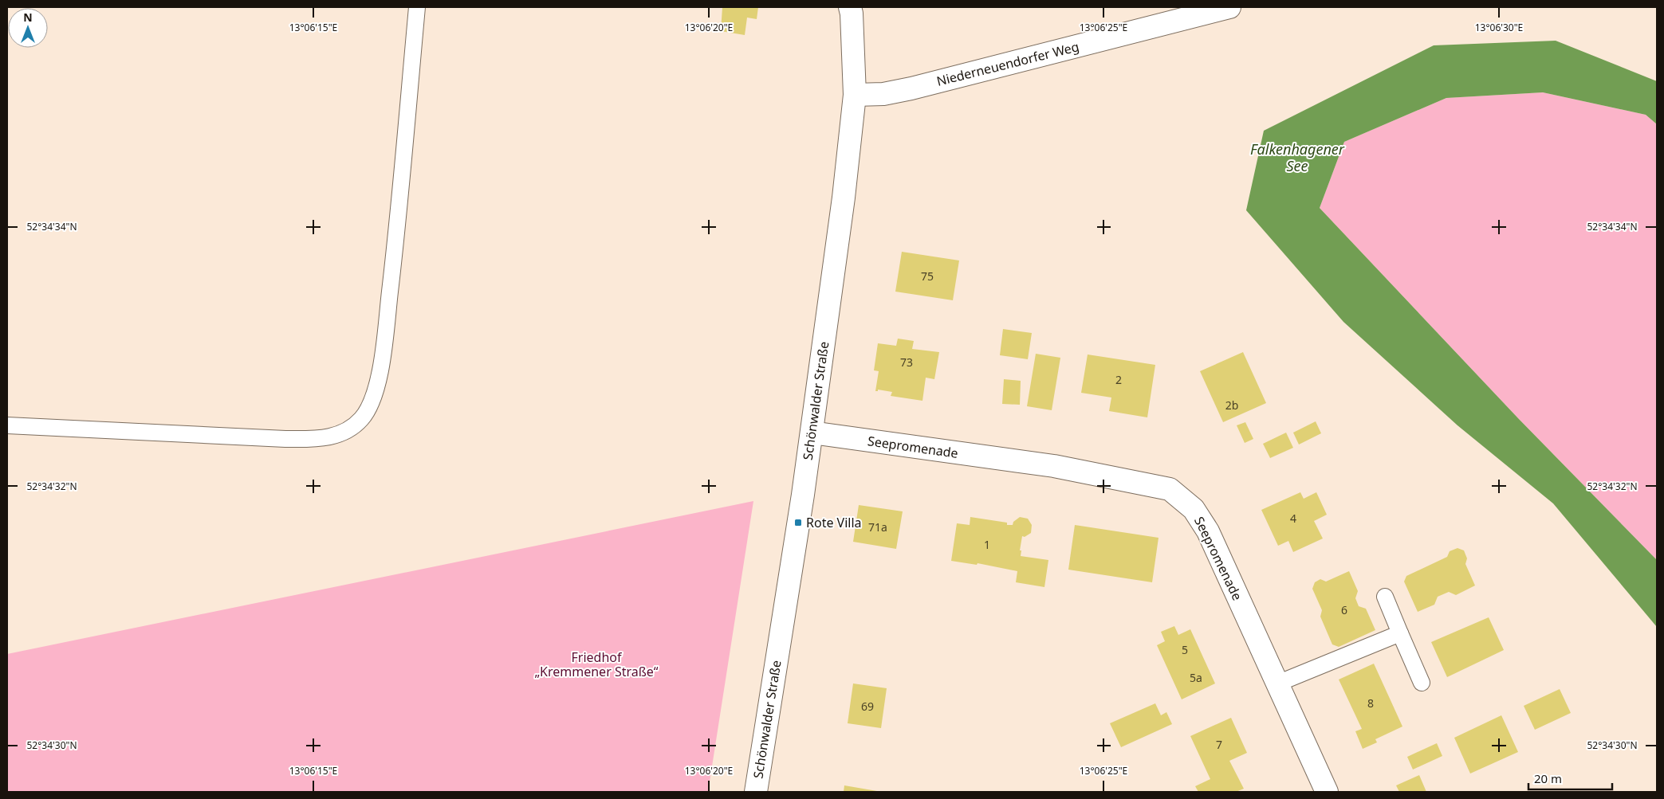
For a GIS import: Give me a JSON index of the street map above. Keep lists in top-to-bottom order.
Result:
{
  "streets": {
    "street": ["Niederneuendorfer Weg", "Schönwalder Straße", "Seepromenade"]
  },
  "crossings": [
    ["Niederneuendorfer Weg", "Schönwalder Straße"],
    ["Schönwalder Straße", "Seepromenade"]
  ],
  "water": ["Falkenhagener See"],
  "parks": ["Friedhof „Kremmener Straße“"],
  "places": {
    "transit": ["Rote Villa"]
  },
  "house_numbers": [
    "75",
    "73",
    "2",
    "2b",
    "4",
    "71a",
    "1",
    "6",
    "5",
    "5a",
    "8",
    "69",
    "7"
  ],
  "scale_bar": "20 m",
  "north": "top",
  "coordinates": [
    "13°06'15\"E",
    "13°06'20\"E",
    "13°06'25\"E",
    "13°06'30\"E",
    "52°34'34\"N",
    "52°34'32\"N",
    "52°34'30\"N"
  ]
}
